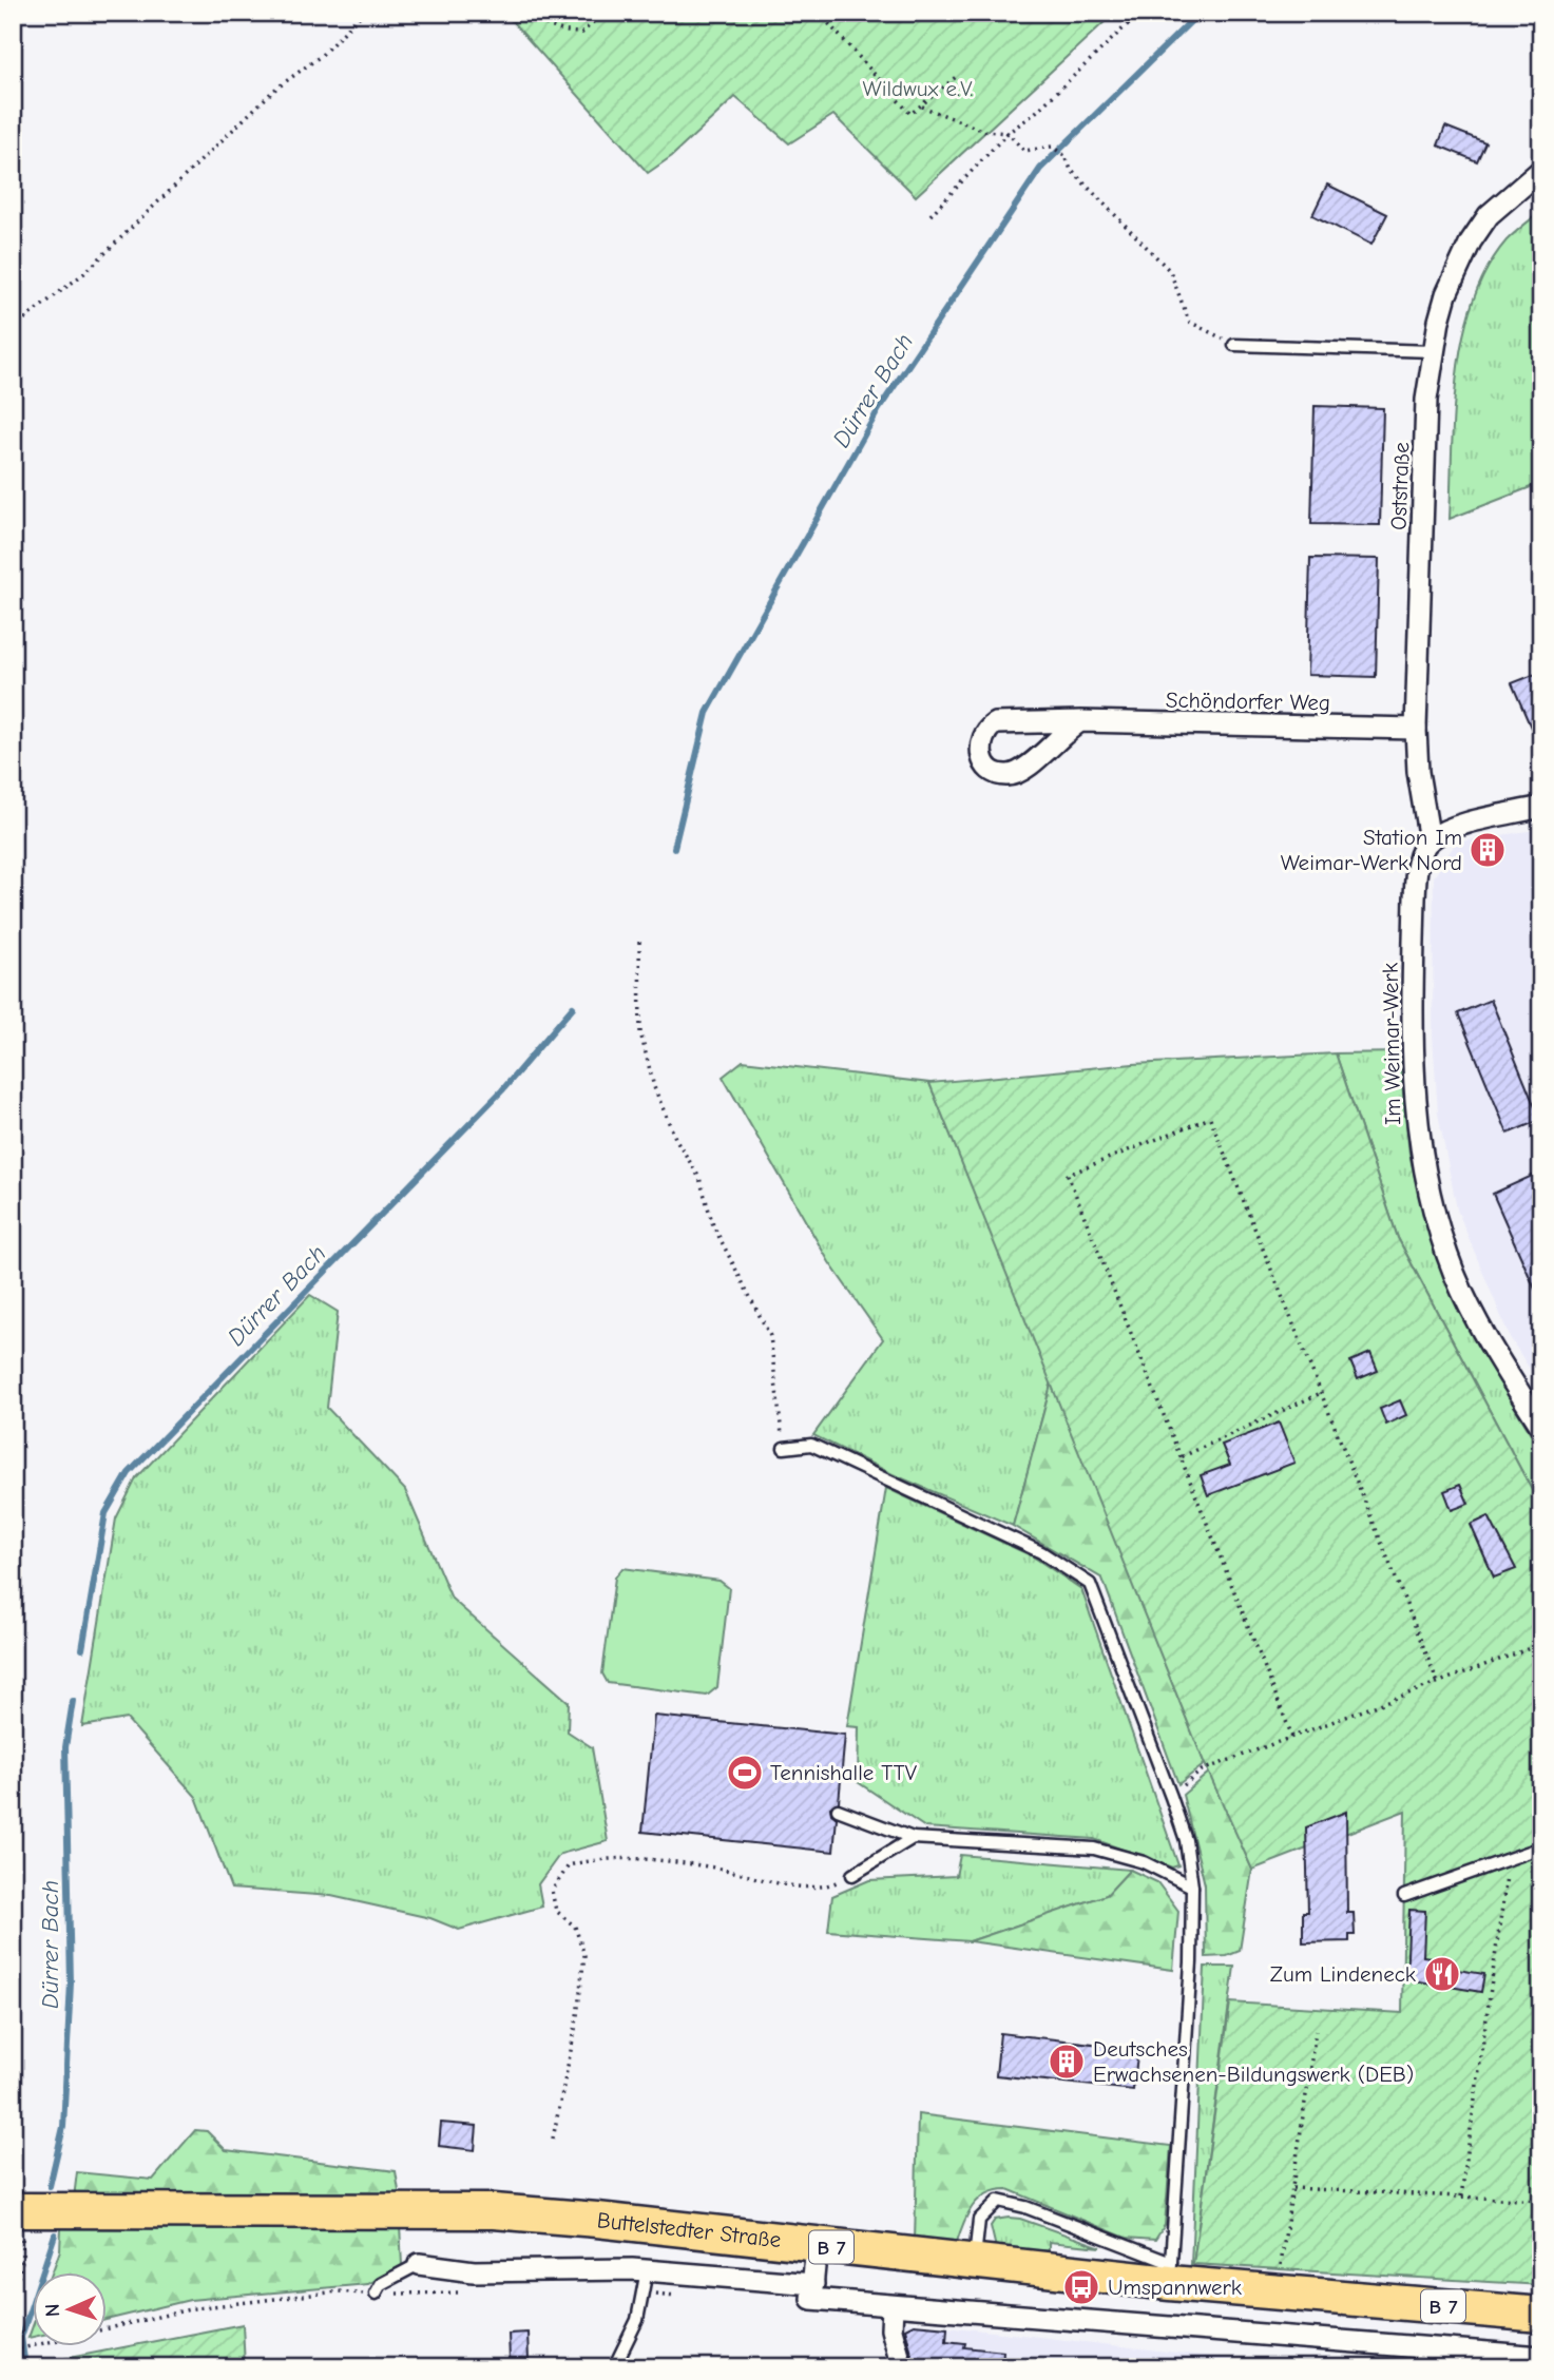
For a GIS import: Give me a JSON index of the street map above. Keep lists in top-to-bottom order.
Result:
{
  "streets": {
    "main road": ["Buttelstedter Straße", "B 7"],
    "street": ["Oststraße", "Schöndorfer Weg", "Im Weimar-Werk"]
  },
  "crossings": [
    ["Oststraße", "Schöndorfer Weg"],
    ["Oststraße", "Im Weimar-Werk"]
  ],
  "water": ["Dürrer Bach"],
  "parks": ["Wildwux e.V."],
  "places": {
    "building": ["Station Im Weimar-Werk Nord", "Deutsches Erwachsenen-Bildungswerk (DEB)"],
    "sports": ["Tennishalle TTV"],
    "restaurant": ["Zum Lindeneck"],
    "bus stop": ["Umspannwerk"]
  },
  "north": "left"
}
